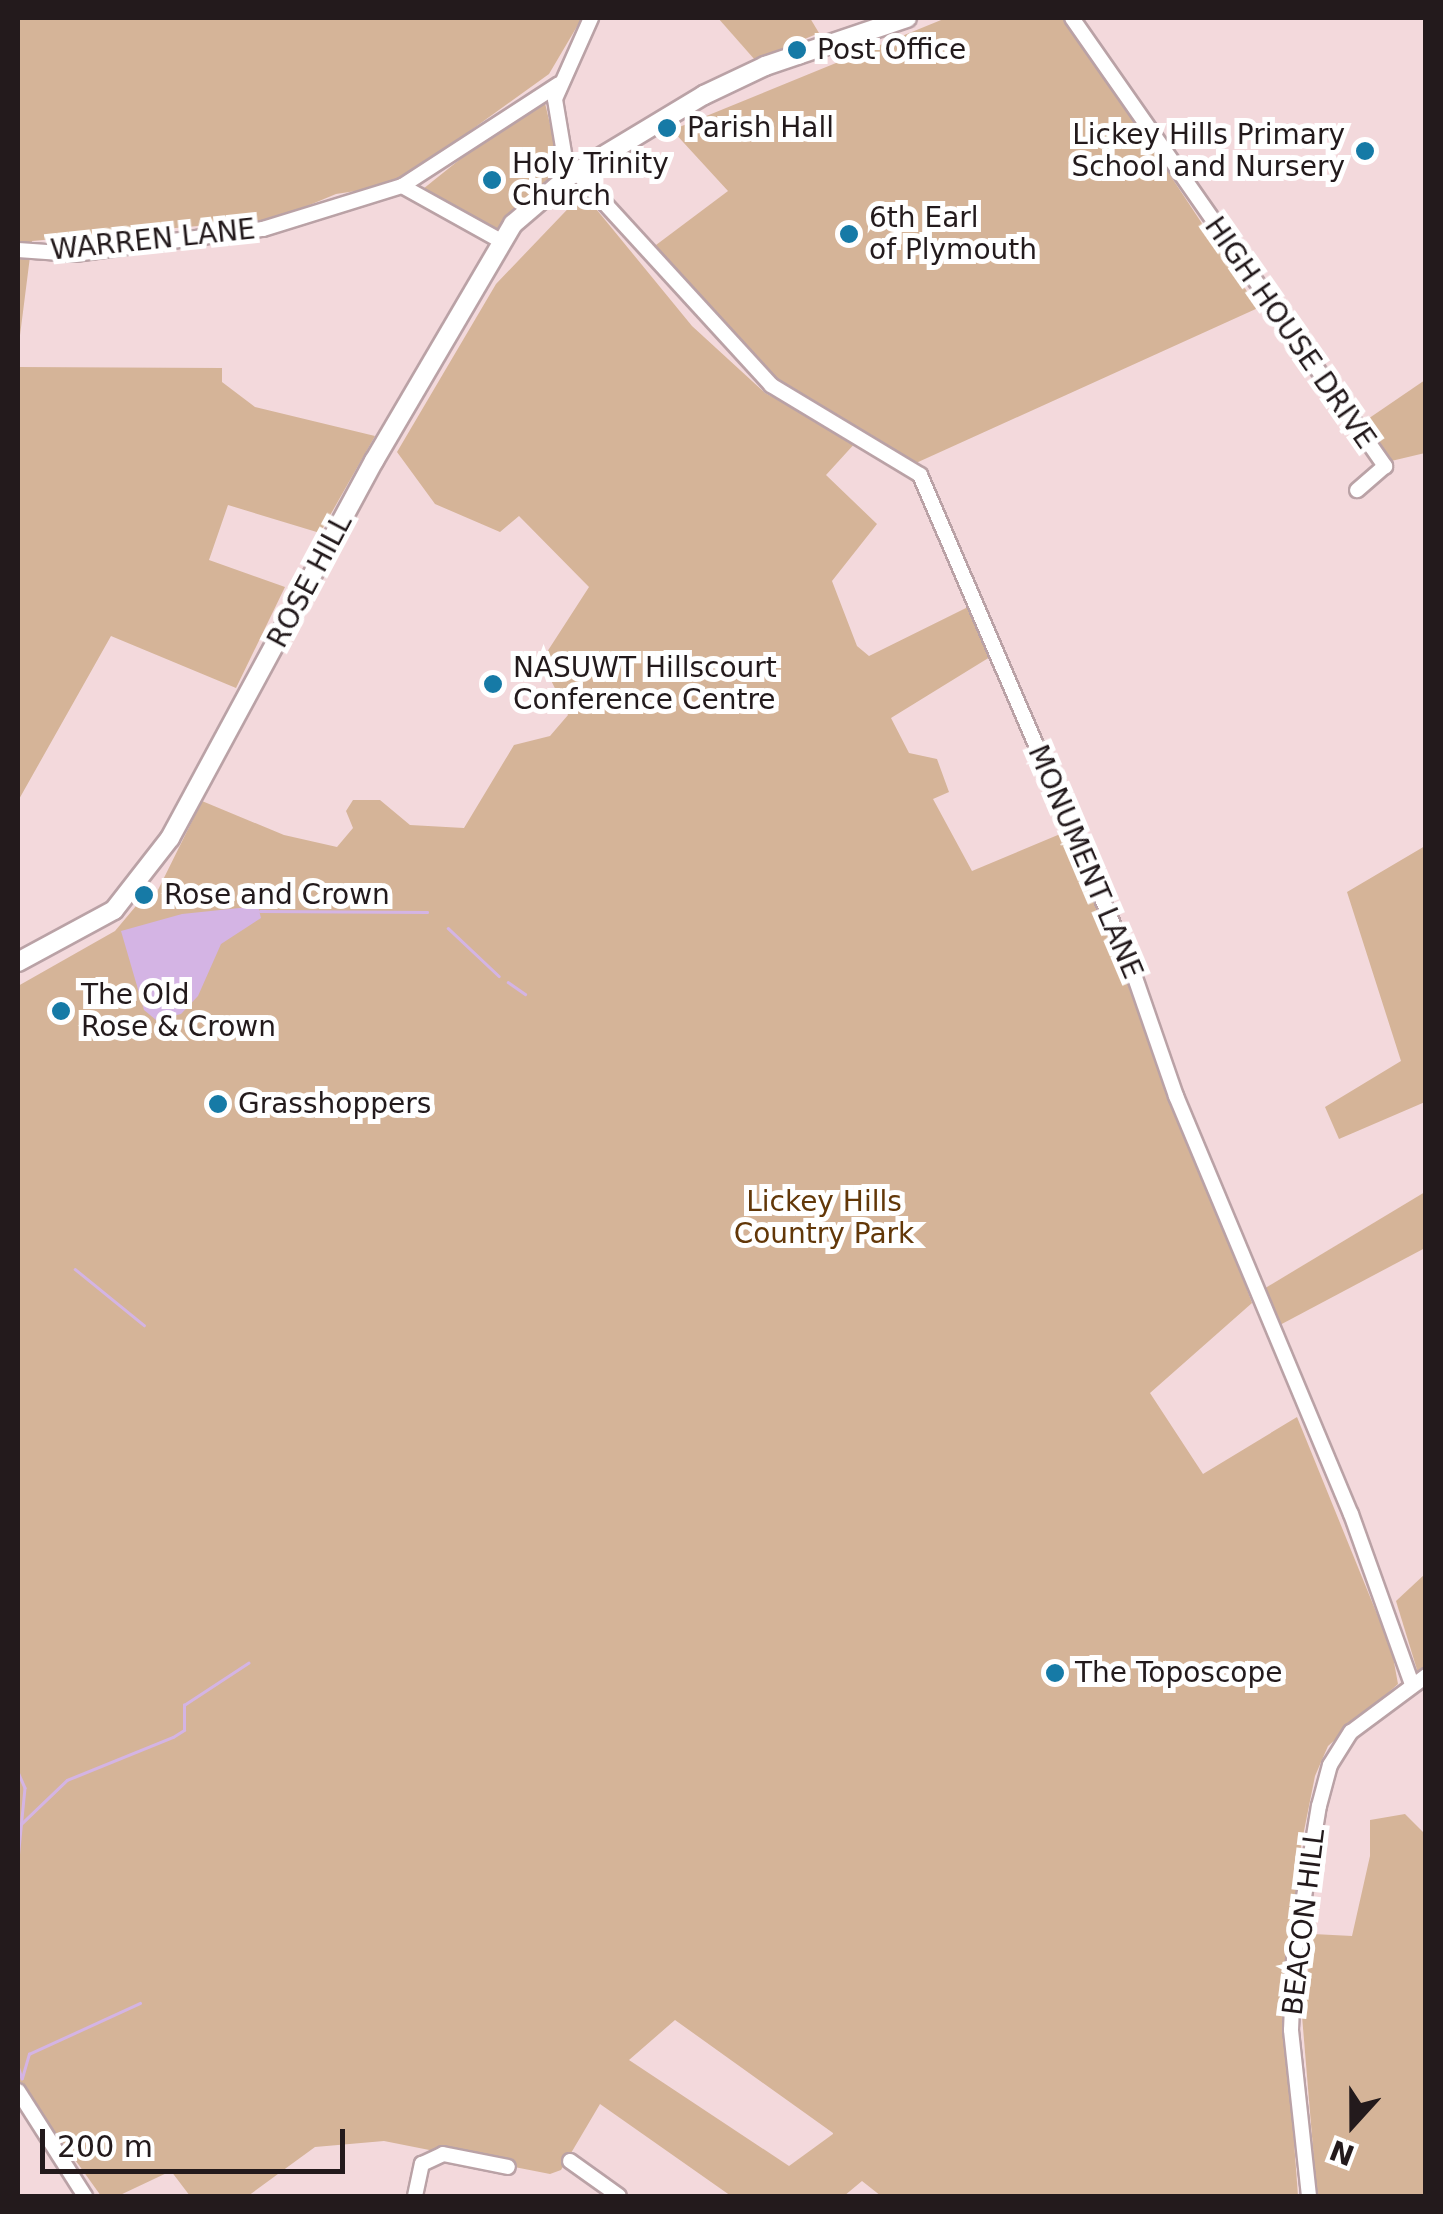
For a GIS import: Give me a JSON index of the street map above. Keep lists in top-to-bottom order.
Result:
{
  "streets": {
    "main road": ["ROSE HILL"],
    "street": [
      "WARREN LANE",
      "HIGH HOUSE DRIVE",
      "MONUMENT LANE",
      "BEACON HILL"
    ]
  },
  "crossings": [
    ["ROSE HILL", "MONUMENT LANE"],
    ["MONUMENT LANE", "BEACON HILL"]
  ],
  "parks": ["Lickey Hills Country Park"],
  "places": [
    "Post Office",
    "Parish Hall",
    "Lickey Hills Primary School and Nursery",
    "Holy Trinity Church",
    "6th Earl of Plymouth",
    "NASUWT Hillscourt Conference Centre",
    "Rose and Crown",
    "The Old Rose & Crown",
    "Grasshoppers",
    "The Toposcope"
  ],
  "scale_bar": "200 m",
  "north": "bottom"
}
